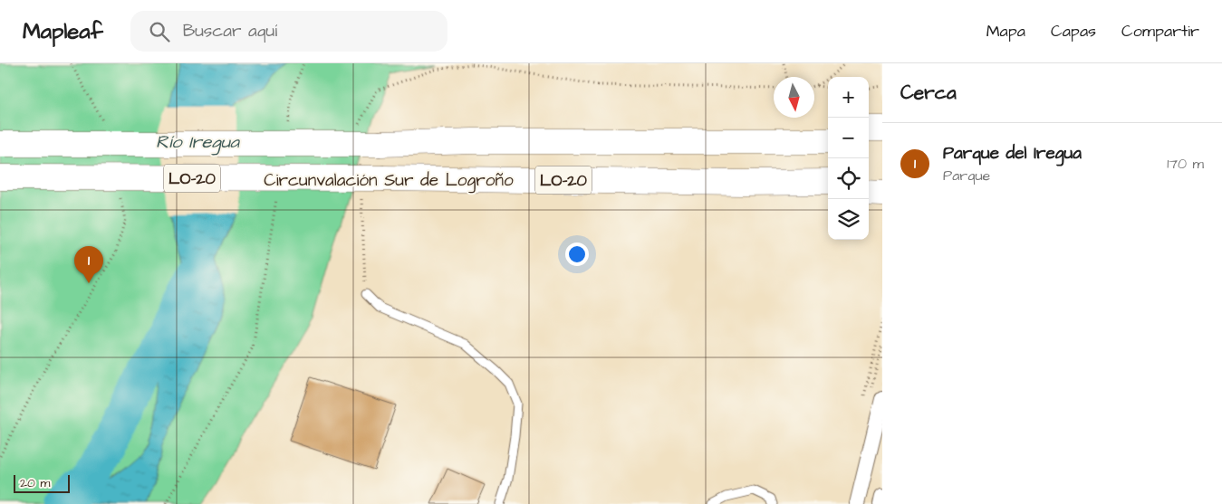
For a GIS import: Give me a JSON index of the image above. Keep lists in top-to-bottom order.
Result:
{
  "streets": {
    "highway": ["LO-20", "Circunvalación Sur de Logroño"]
  },
  "water": ["Río Iregua"],
  "scale_bar": "20 m",
  "north": "bottom",
  "page": {
    "header": "Mapleaf",
    "search": "Buscar aquí",
    "nav": ["Mapa", "Capas", "Compartir"],
    "heading": "Cerca",
    "map_buttons": ["+", "−"],
    "list": [
      {
        "mark": "1",
        "name": "Parque del Iregua",
        "note": "Parque",
        "value": "170 m"
      }
    ],
    "pins": "1",
    "scale": "20 m"
  }
}
